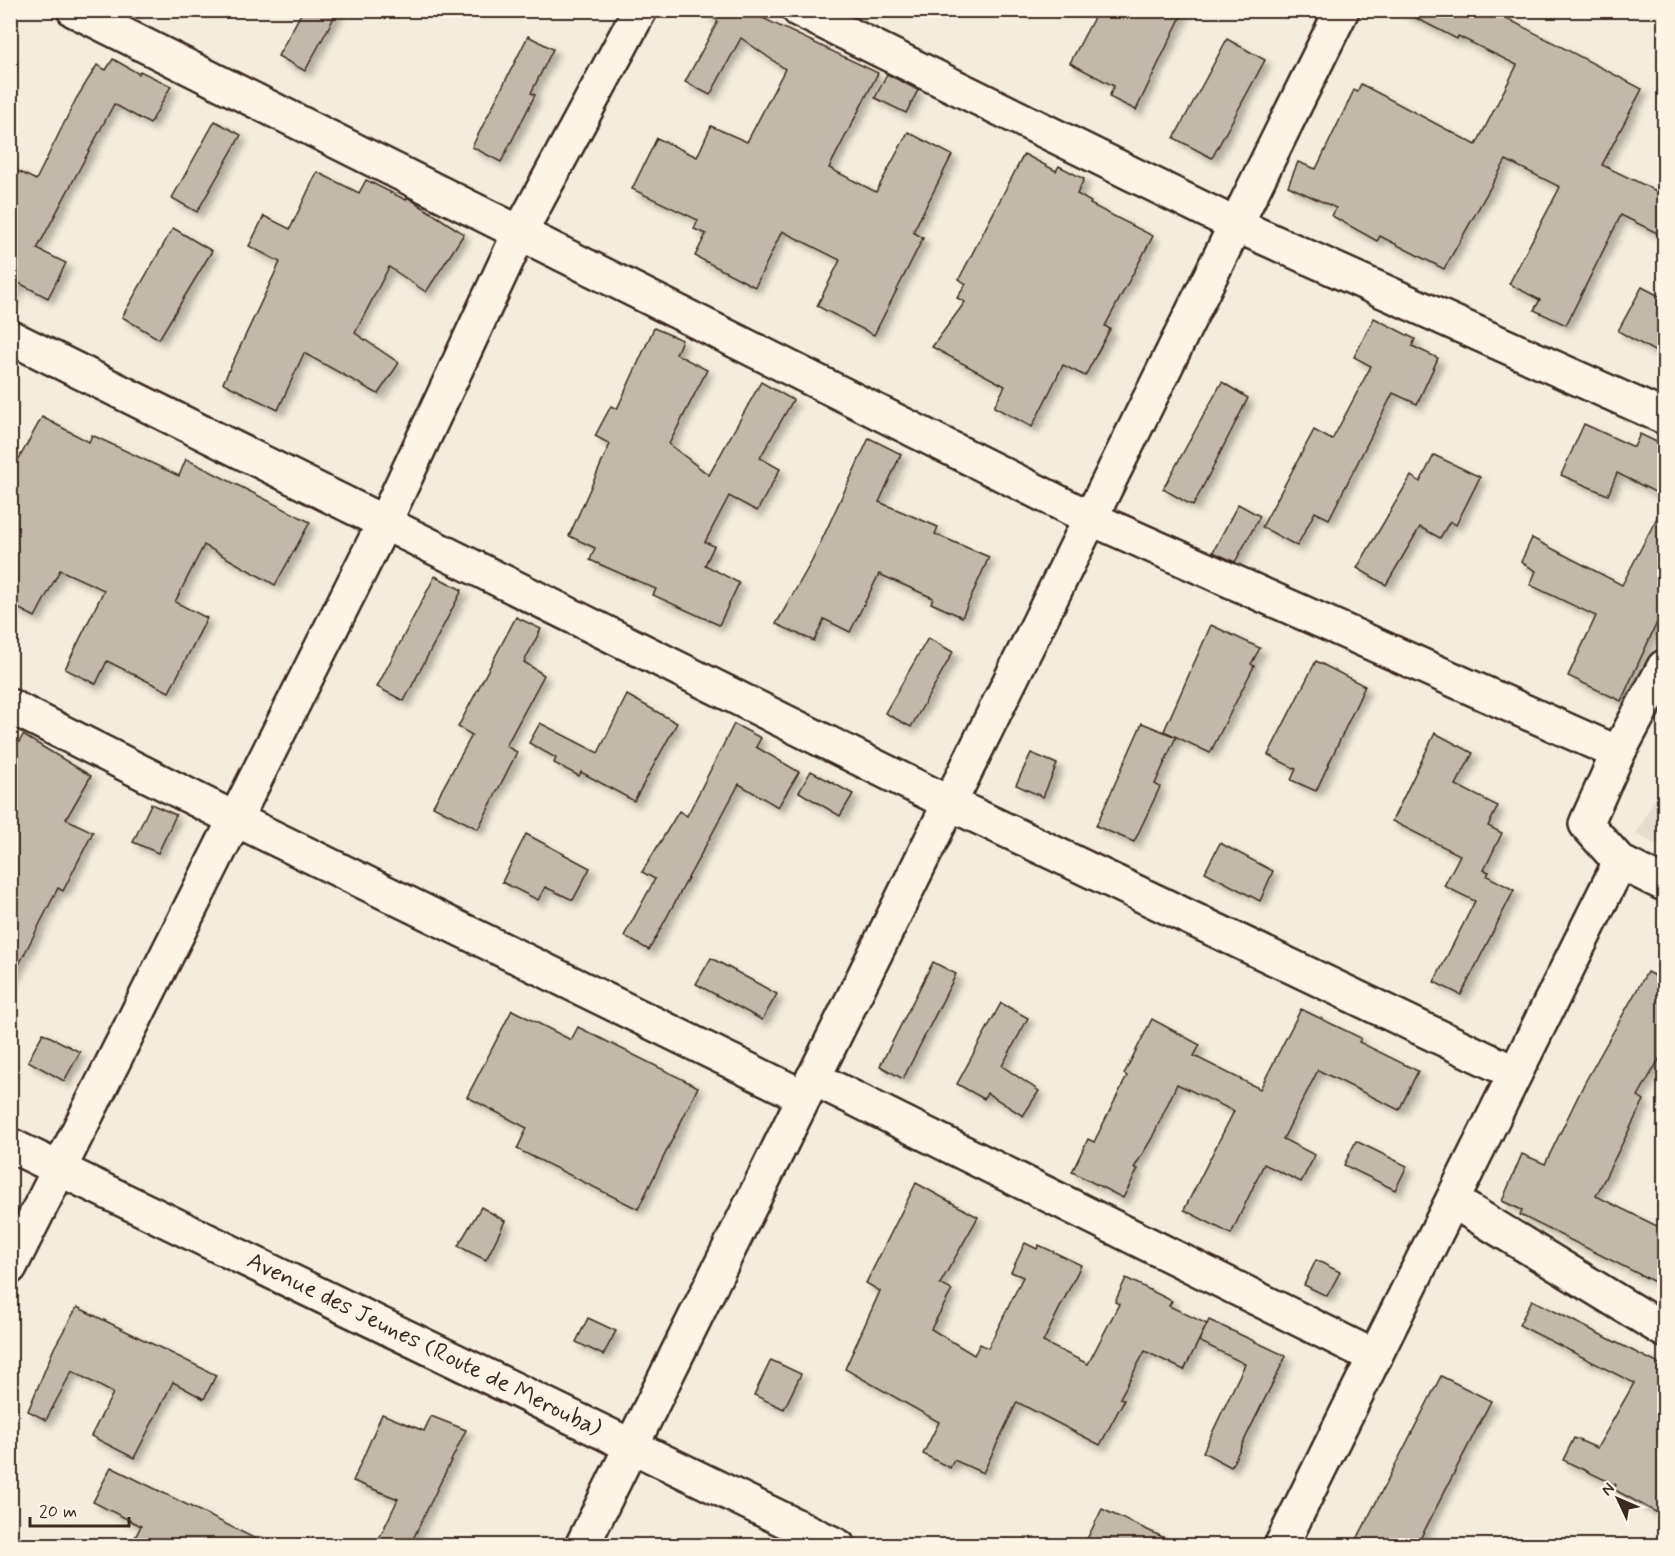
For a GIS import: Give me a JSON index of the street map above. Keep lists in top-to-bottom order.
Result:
{
  "streets": {
    "street": ["Avenue des Jeunes (Route de Merouba)"]
  },
  "scale_bar": "20 m",
  "north": "top left"
}
